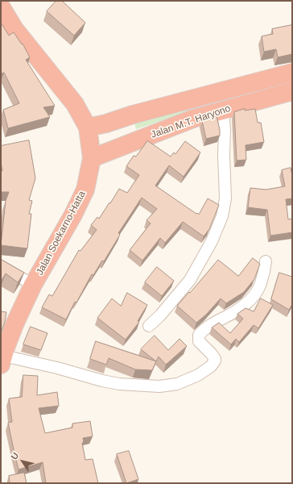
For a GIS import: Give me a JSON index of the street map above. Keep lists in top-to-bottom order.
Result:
{
  "streets": {
    "highway": ["Jalan M.T. Haryono", "Jalan Soekarno-Hatta"]
  },
  "crossings": [
    ["Jalan M.T. Haryono", "Jalan Soekarno-Hatta"]
  ],
  "north": "top left"
}
